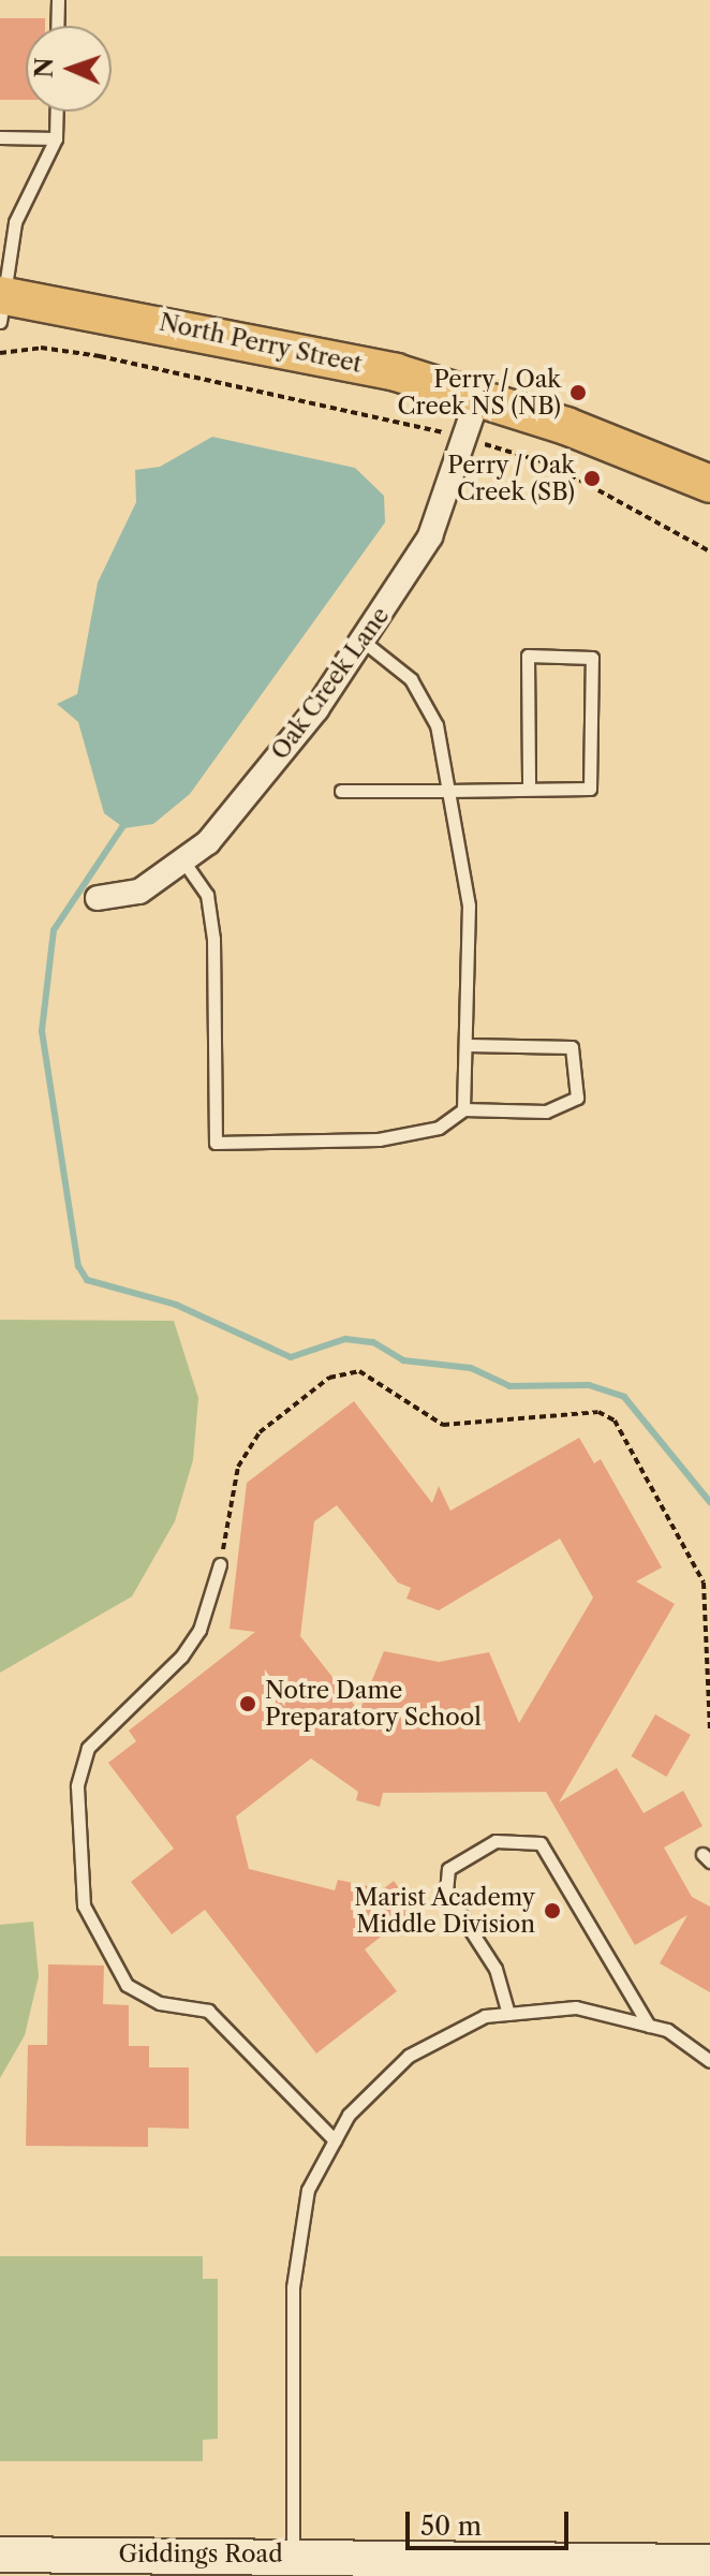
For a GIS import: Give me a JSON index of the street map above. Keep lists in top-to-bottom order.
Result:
{
  "streets": {
    "main road": ["North Perry Street"],
    "street": ["Oak Creek Lane", "Giddings Road"]
  },
  "crossings": [
    ["North Perry Street", "Oak Creek Lane"]
  ],
  "places": [
    "Perry / Oak Creek NS (NB)",
    "Perry / Oak Creek (SB)",
    "Notre Dame Preparatory School",
    "Marist Academy Middle Division"
  ],
  "scale_bar": "50 m",
  "north": "left"
}
